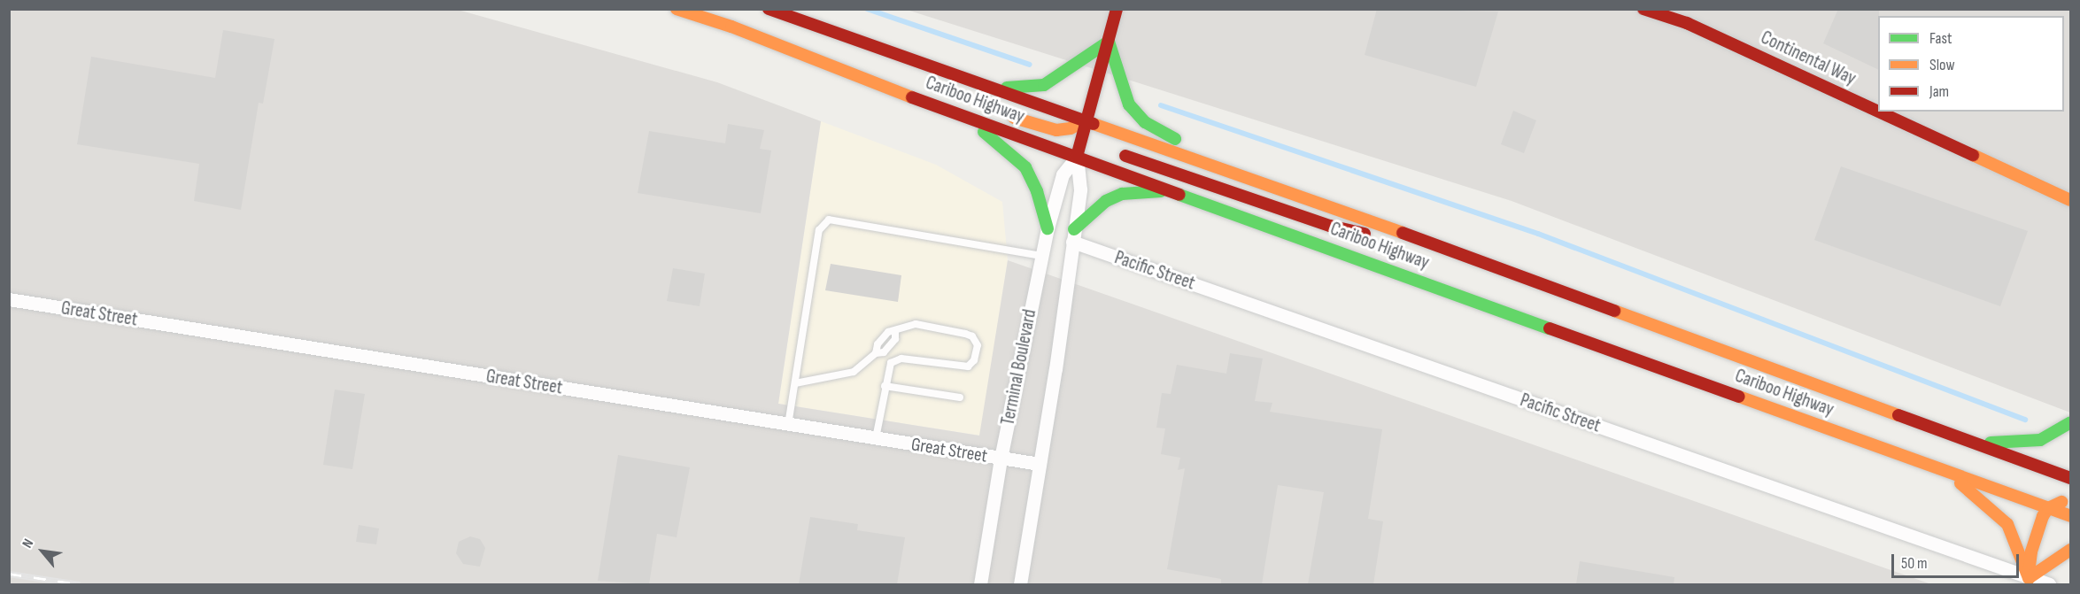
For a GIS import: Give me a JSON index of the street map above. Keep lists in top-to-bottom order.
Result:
{
  "streets": {
    "main road": ["Continental Way", "Cariboo Highway", "Terminal Boulevard"],
    "street": ["Pacific Street", "Great Street"]
  },
  "crossings": [
    ["Cariboo Highway", "Terminal Boulevard"],
    ["Pacific Street", "Terminal Boulevard"],
    ["Great Street", "Terminal Boulevard"]
  ],
  "legend": ["Fast", "Slow", "Jam"],
  "scale_bar": "50 m",
  "north": "top left"
}
